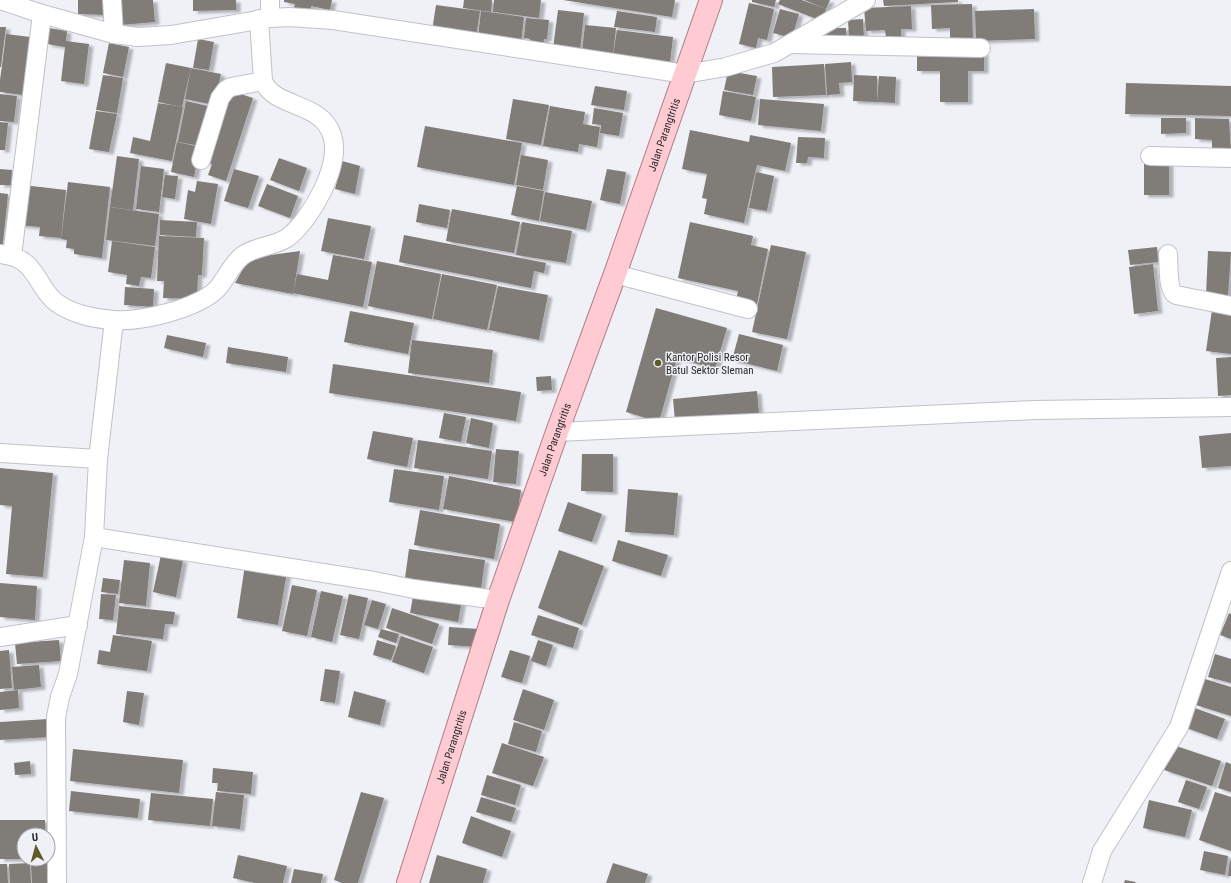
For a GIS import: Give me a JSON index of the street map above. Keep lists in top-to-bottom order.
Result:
{
  "streets": {
    "main road": ["Jalan Parangtritis"]
  },
  "places": ["Kantor Polisi Resor Batul Sektor Sleman"],
  "north": "top"
}
